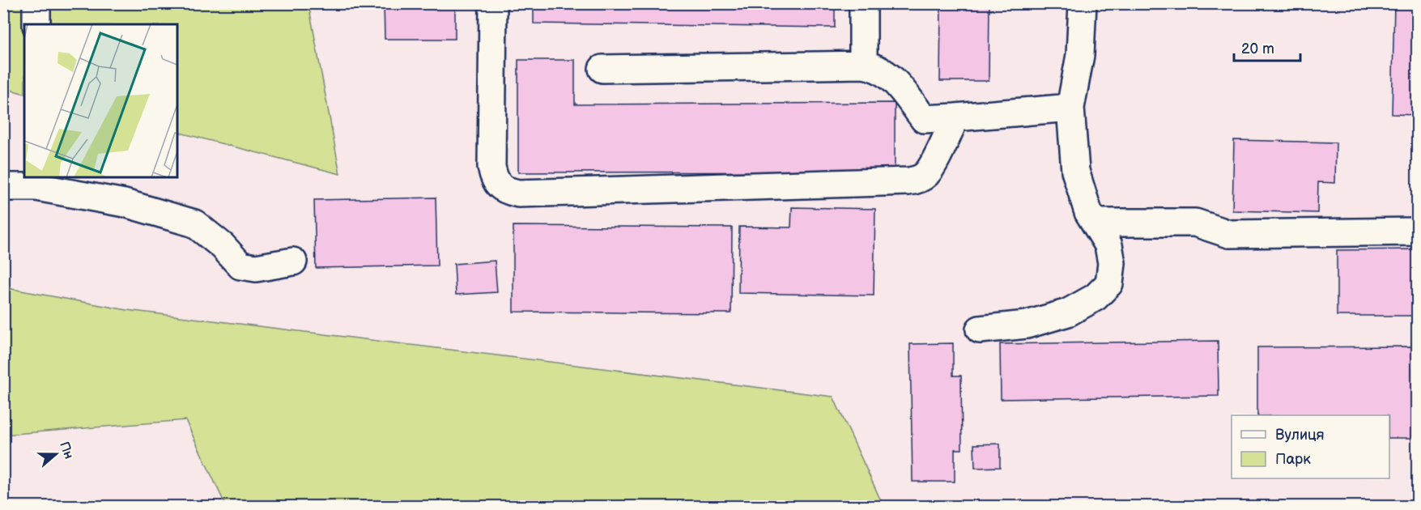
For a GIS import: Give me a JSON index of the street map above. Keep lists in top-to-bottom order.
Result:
{
  "legend": ["Вулиця", "Парк"],
  "scale_bar": "20 m",
  "north": "right"
}
